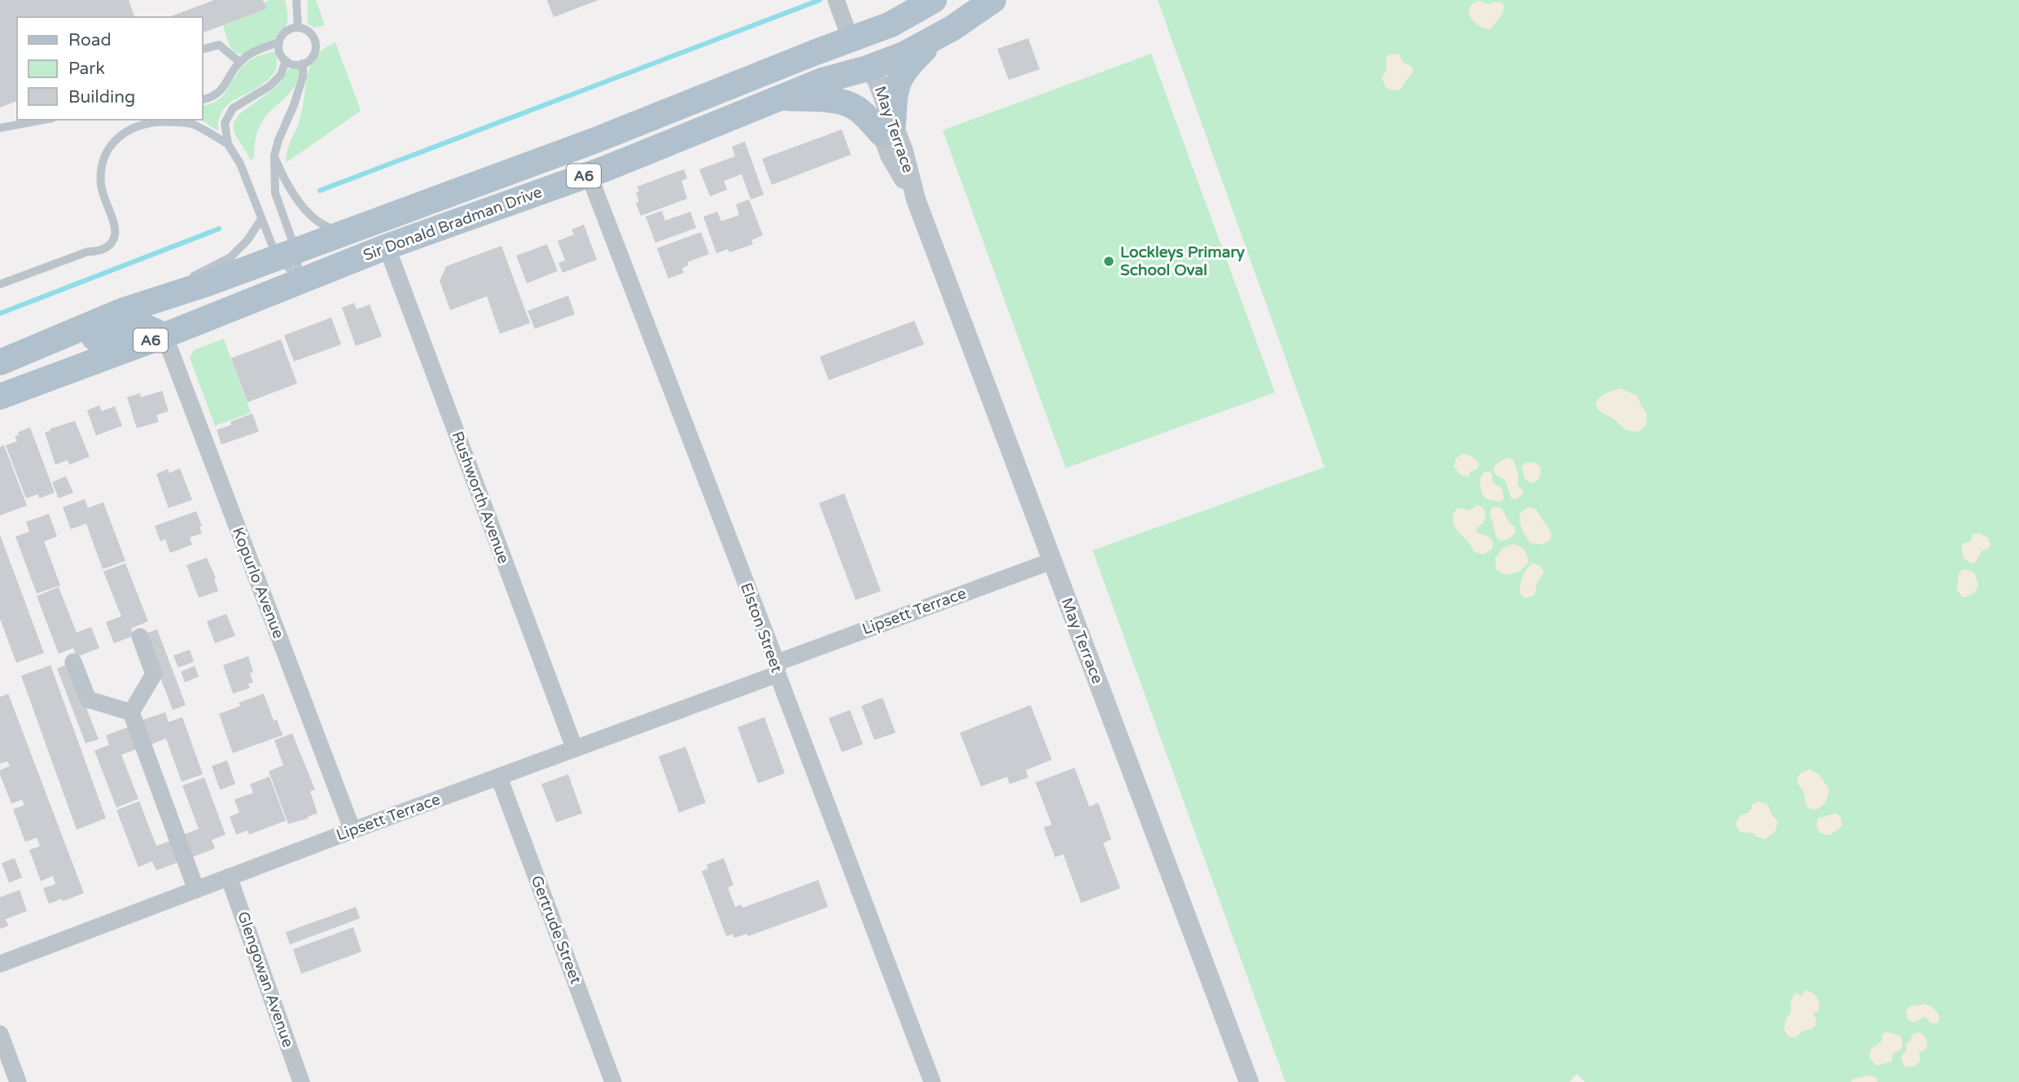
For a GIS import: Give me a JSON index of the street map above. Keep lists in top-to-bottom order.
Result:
{
  "streets": {
    "main road": ["A6", "Sir Donald Bradman Drive"],
    "street": [
      "May Terrace",
      "Rushworth Avenue",
      "Kopurlo Avenue",
      "Lipsett Terrace",
      "Elston Street",
      "Gertrude Street",
      "Glengowan Avenue"
    ]
  },
  "crossings": [
    ["May Terrace", "Sir Donald Bradman Drive"],
    ["May Terrace", "Lipsett Terrace"],
    ["Sir Donald Bradman Drive", "Rushworth Avenue"],
    ["Sir Donald Bradman Drive", "Kopurlo Avenue"],
    ["Sir Donald Bradman Drive", "Elston Street"],
    ["Rushworth Avenue", "Lipsett Terrace"],
    ["Kopurlo Avenue", "Lipsett Terrace"],
    ["Lipsett Terrace", "Elston Street"],
    ["Lipsett Terrace", "Gertrude Street"],
    ["Lipsett Terrace", "Glengowan Avenue"]
  ],
  "places": ["Lockleys Primary School Oval"],
  "legend": ["Road", "Park", "Building"]
}
